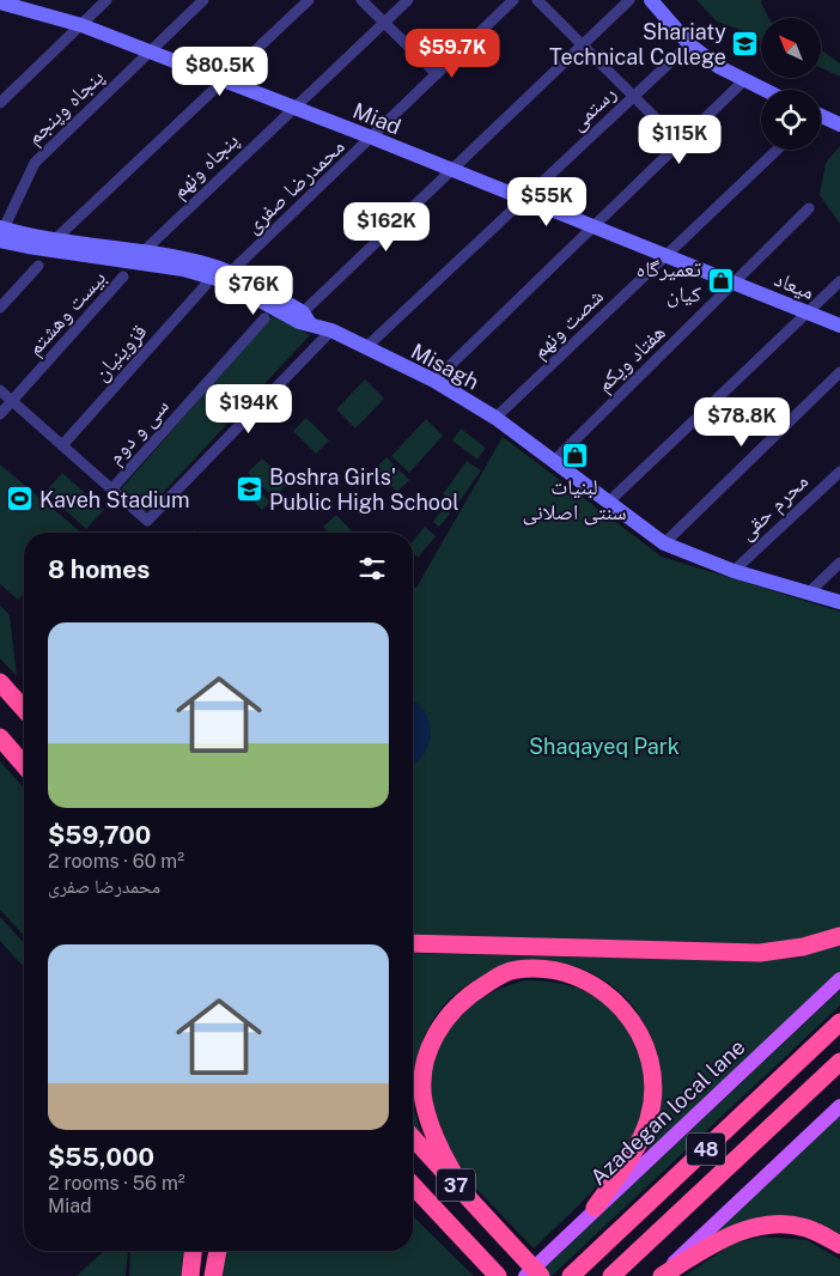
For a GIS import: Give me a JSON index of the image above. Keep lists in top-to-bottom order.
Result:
{
  "streets": {
    "highway": ["48", "37"],
    "main road": ["Azadegan local lane"],
    "street": [
      "پنجاه وپنجم",
      "رستمی",
      "Miad",
      "پنجاه ونهم",
      "محمدرضا صفری",
      "میعاد",
      "بیست وهشتم",
      "شصت ونهم",
      "قزوینیان",
      "هفتاد ویکم",
      "Misagh",
      "سی و دوم",
      "محرم حقی"
    ]
  },
  "crossings": [
    ["پنجاه وپنجم", "Miad"],
    ["پنجاه وپنجم", "Misagh"],
    ["رستمی", "Miad"],
    ["رستمی", "Misagh"],
    ["Miad", "پنجاه ونهم"],
    ["Miad", "محمدرضا صفری"],
    ["Miad", "میعاد"],
    ["Miad", "شصت ونهم"],
    ["Miad", "هفتاد ویکم"],
    ["پنجاه ونهم", "Misagh"],
    ["محمدرضا صفری", "Misagh"],
    ["میعاد", "هفتاد ویکم"],
    ["شصت ونهم", "Misagh"],
    ["هفتاد ویکم", "Misagh"],
    ["Misagh", "محرم حقی"]
  ],
  "parks": ["Shaqayeq Park"],
  "places": {
    "school or university": ["Shariaty Technical College", "Boshra Girls' Public High School"],
    "shop": ["تعمیرگاه کیان", "لبنیات سنتی اصلانی"],
    "sports": ["Kaveh Stadium"]
  },
  "north": "top left",
  "page": {
    "price": [
      "$59.7K",
      "$80.5K",
      "$115K",
      "$55K",
      "$162K",
      "$76K",
      "$194K",
      "$78.8K"
    ],
    "heading": "8 homes",
    "list": [
      {
        "name": "$59,700",
        "note": "2 rooms · 60 m² · محمدرضا صفری"
      },
      {
        "name": "$55,000",
        "note": "2 rooms · 56 m² · Miad"
      }
    ]
  }
}
